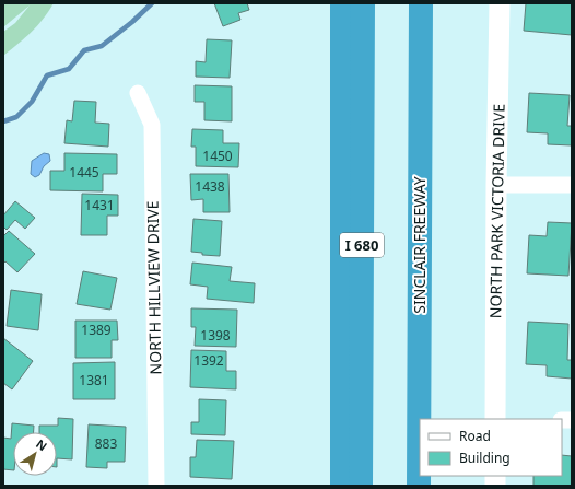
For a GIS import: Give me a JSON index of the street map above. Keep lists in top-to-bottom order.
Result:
{
  "streets": {
    "highway": ["I 680", "SINCLAIR FREEWAY"],
    "street": ["NORTH PARK VICTORIA DRIVE", "NORTH HILLVIEW DRIVE"]
  },
  "house_numbers": [
    "1450",
    "1445",
    "1438",
    "1431",
    "1389",
    "1398",
    "1392",
    "1381",
    "883"
  ],
  "legend": ["Road", "Building"],
  "north": "top right"
}
